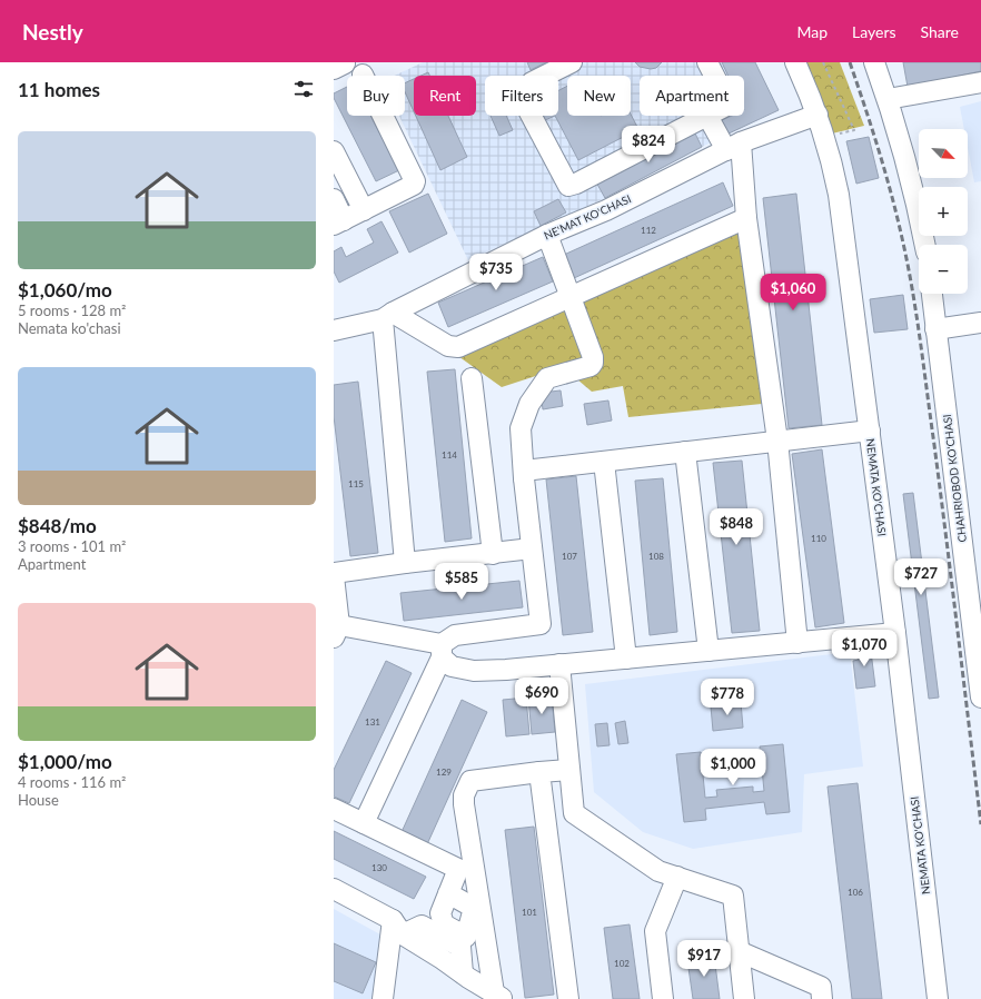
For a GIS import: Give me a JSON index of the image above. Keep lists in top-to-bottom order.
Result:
{
  "streets": {
    "street": ["NE'MAT KO'CHASI", "CHAHRIOBOD KO'CHASI", "NEMATA KO'CHASI"]
  },
  "crossings": [
    ["NE'MAT KO'CHASI", "NEMATA KO'CHASI"]
  ],
  "house_numbers": [
    "112",
    "114",
    "115",
    "110",
    "107",
    "108",
    "131",
    "129",
    "130",
    "106",
    "101",
    "102"
  ],
  "north": "bottom right",
  "page": {
    "header": "Nestly",
    "nav": ["Map", "Layers", "Share"],
    "heading": "11 homes",
    "chip": [
      "Buy",
      "Rent",
      "Filters",
      "New",
      "Apartment"
    ],
    "list": [
      {
        "name": "$1,060/mo",
        "note": "5 rooms · 128 m² · Nemata ko'chasi"
      },
      {
        "name": "$848/mo",
        "note": "3 rooms · 101 m² · Apartment"
      },
      {
        "name": "$1,000/mo",
        "note": "4 rooms · 116 m² · House"
      }
    ],
    "price": [
      "$824",
      "$735",
      "$1,060",
      "$848",
      "$727",
      "$585",
      "$1,070",
      "$690",
      "$778",
      "$1,000",
      "$917"
    ],
    "map_buttons": ["+", "−"]
  }
}
